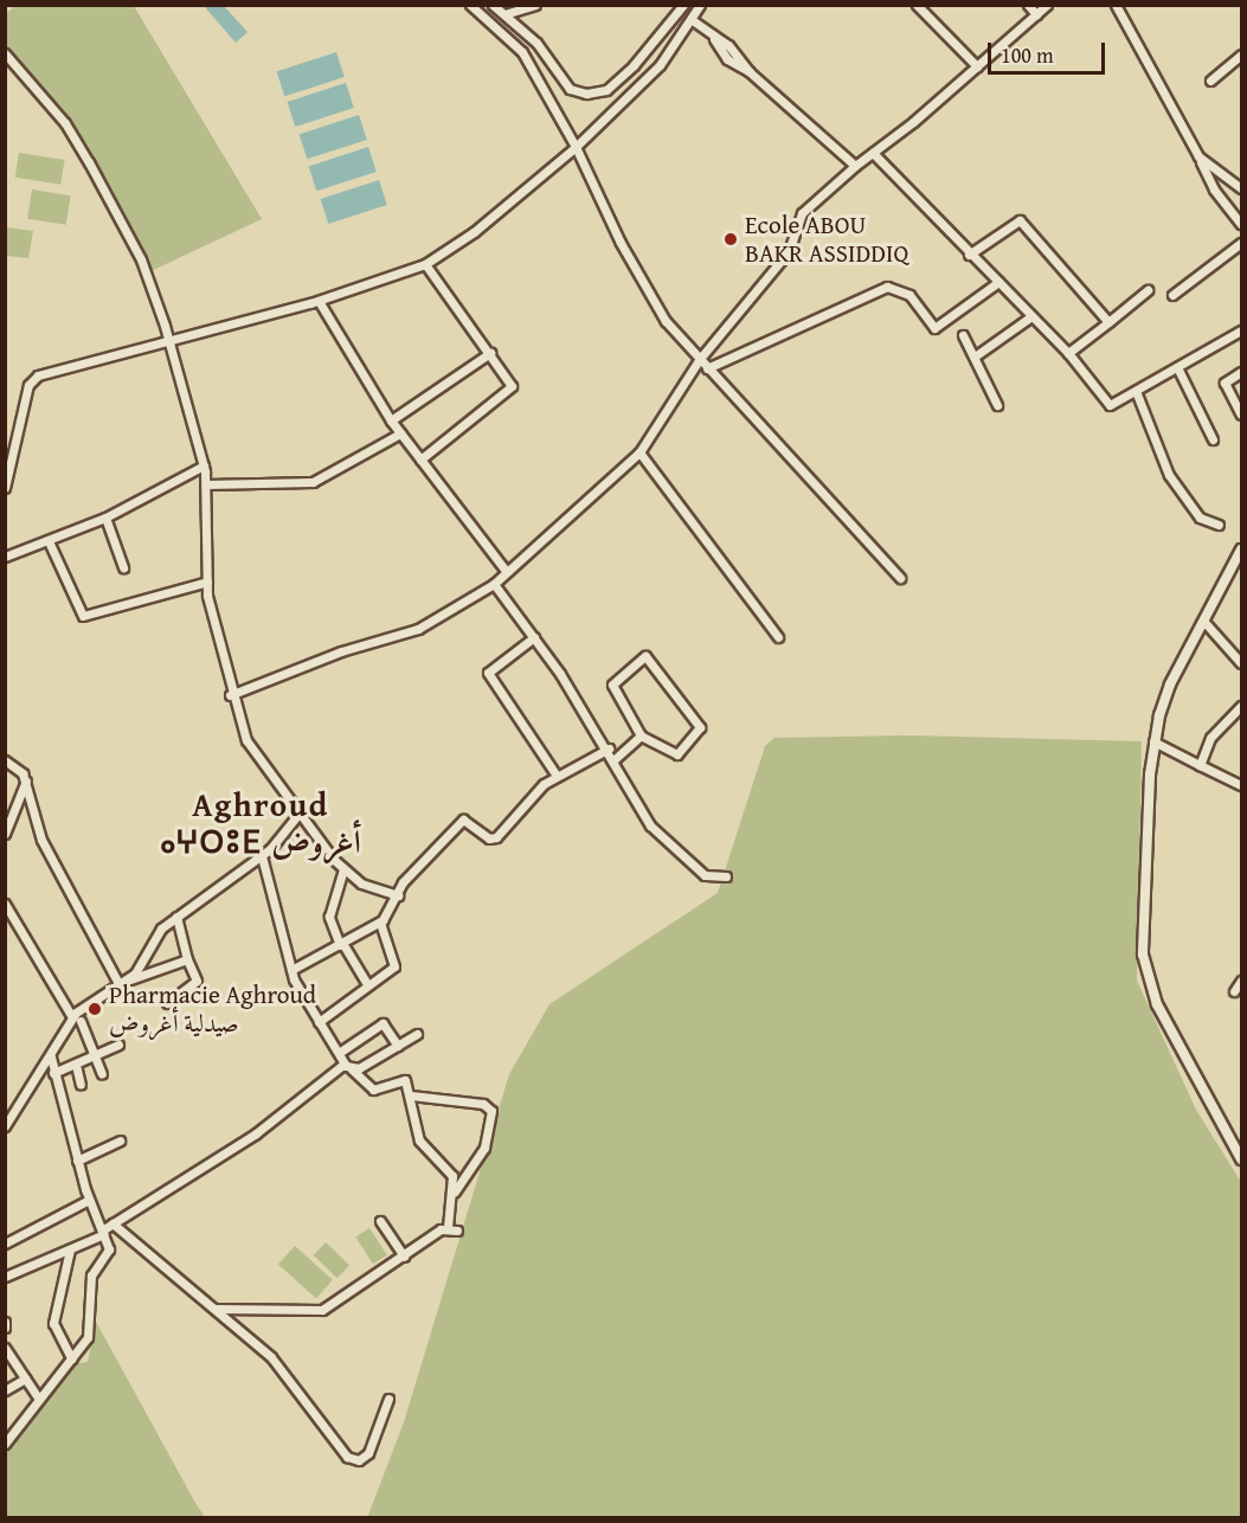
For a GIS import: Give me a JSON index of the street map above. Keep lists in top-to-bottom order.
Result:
{
  "districts": ["Aghroud ⴰⵖⵔⵓⴹ أغروض"],
  "places": ["Ecole ABOU BAKR ASSIDDIQ", "Pharmacie Aghroud صيدلية أغروض"],
  "scale_bar": "100 m"
}
